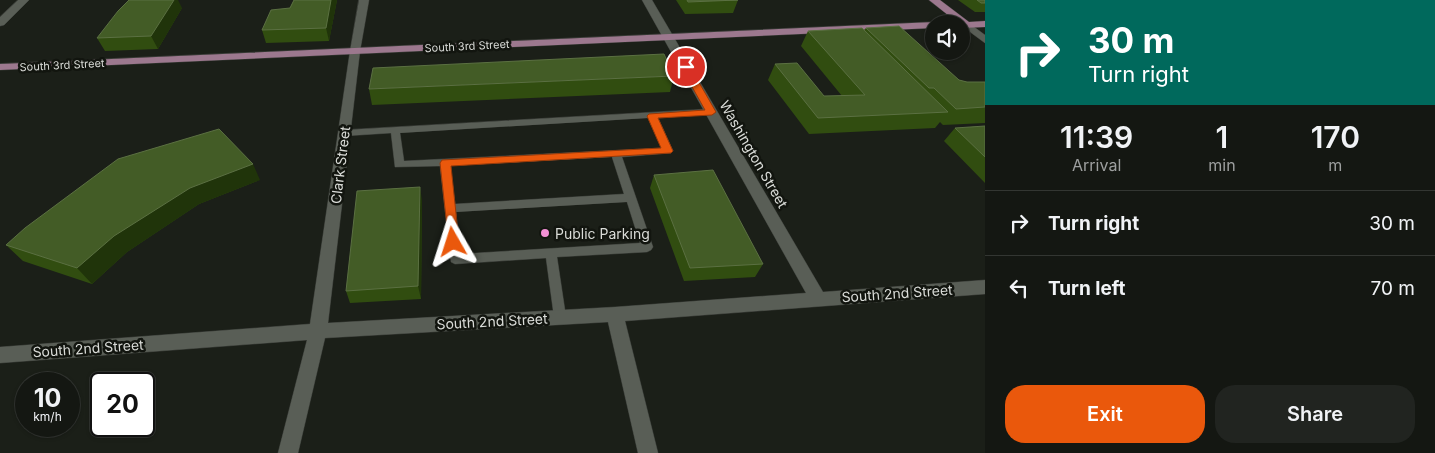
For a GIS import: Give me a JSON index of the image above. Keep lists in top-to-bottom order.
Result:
{
  "streets": {
    "main road": ["South 3rd Street"],
    "street": ["Washington Street", "Clark Street", "South 2nd Street"]
  },
  "crossings": [
    ["South 3rd Street", "Washington Street"],
    ["South 3rd Street", "Clark Street"],
    ["Washington Street", "South 2nd Street"],
    ["Clark Street", "South 2nd Street"]
  ],
  "places": ["Public Parking"],
  "page": {
    "turn": ["30 m", "Turn right"],
    "eta": [
      "11:39",
      "Arrival",
      "1",
      "min",
      "170",
      "m"
    ],
    "list": [
      {
        "name": "Turn right",
        "value": "30 m"
      },
      {
        "name": "Turn left",
        "value": "70 m"
      }
    ],
    "speed": "10 km/h",
    "limit": "20",
    "buttons": ["Exit", "Share"]
  }
}
